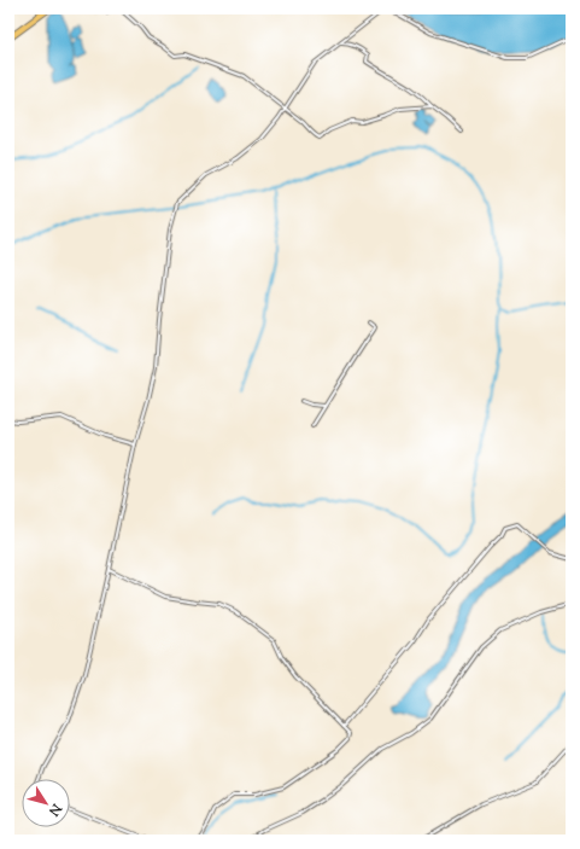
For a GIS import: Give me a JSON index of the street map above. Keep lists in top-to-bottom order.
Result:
{
  "north": "bottom right"
}
